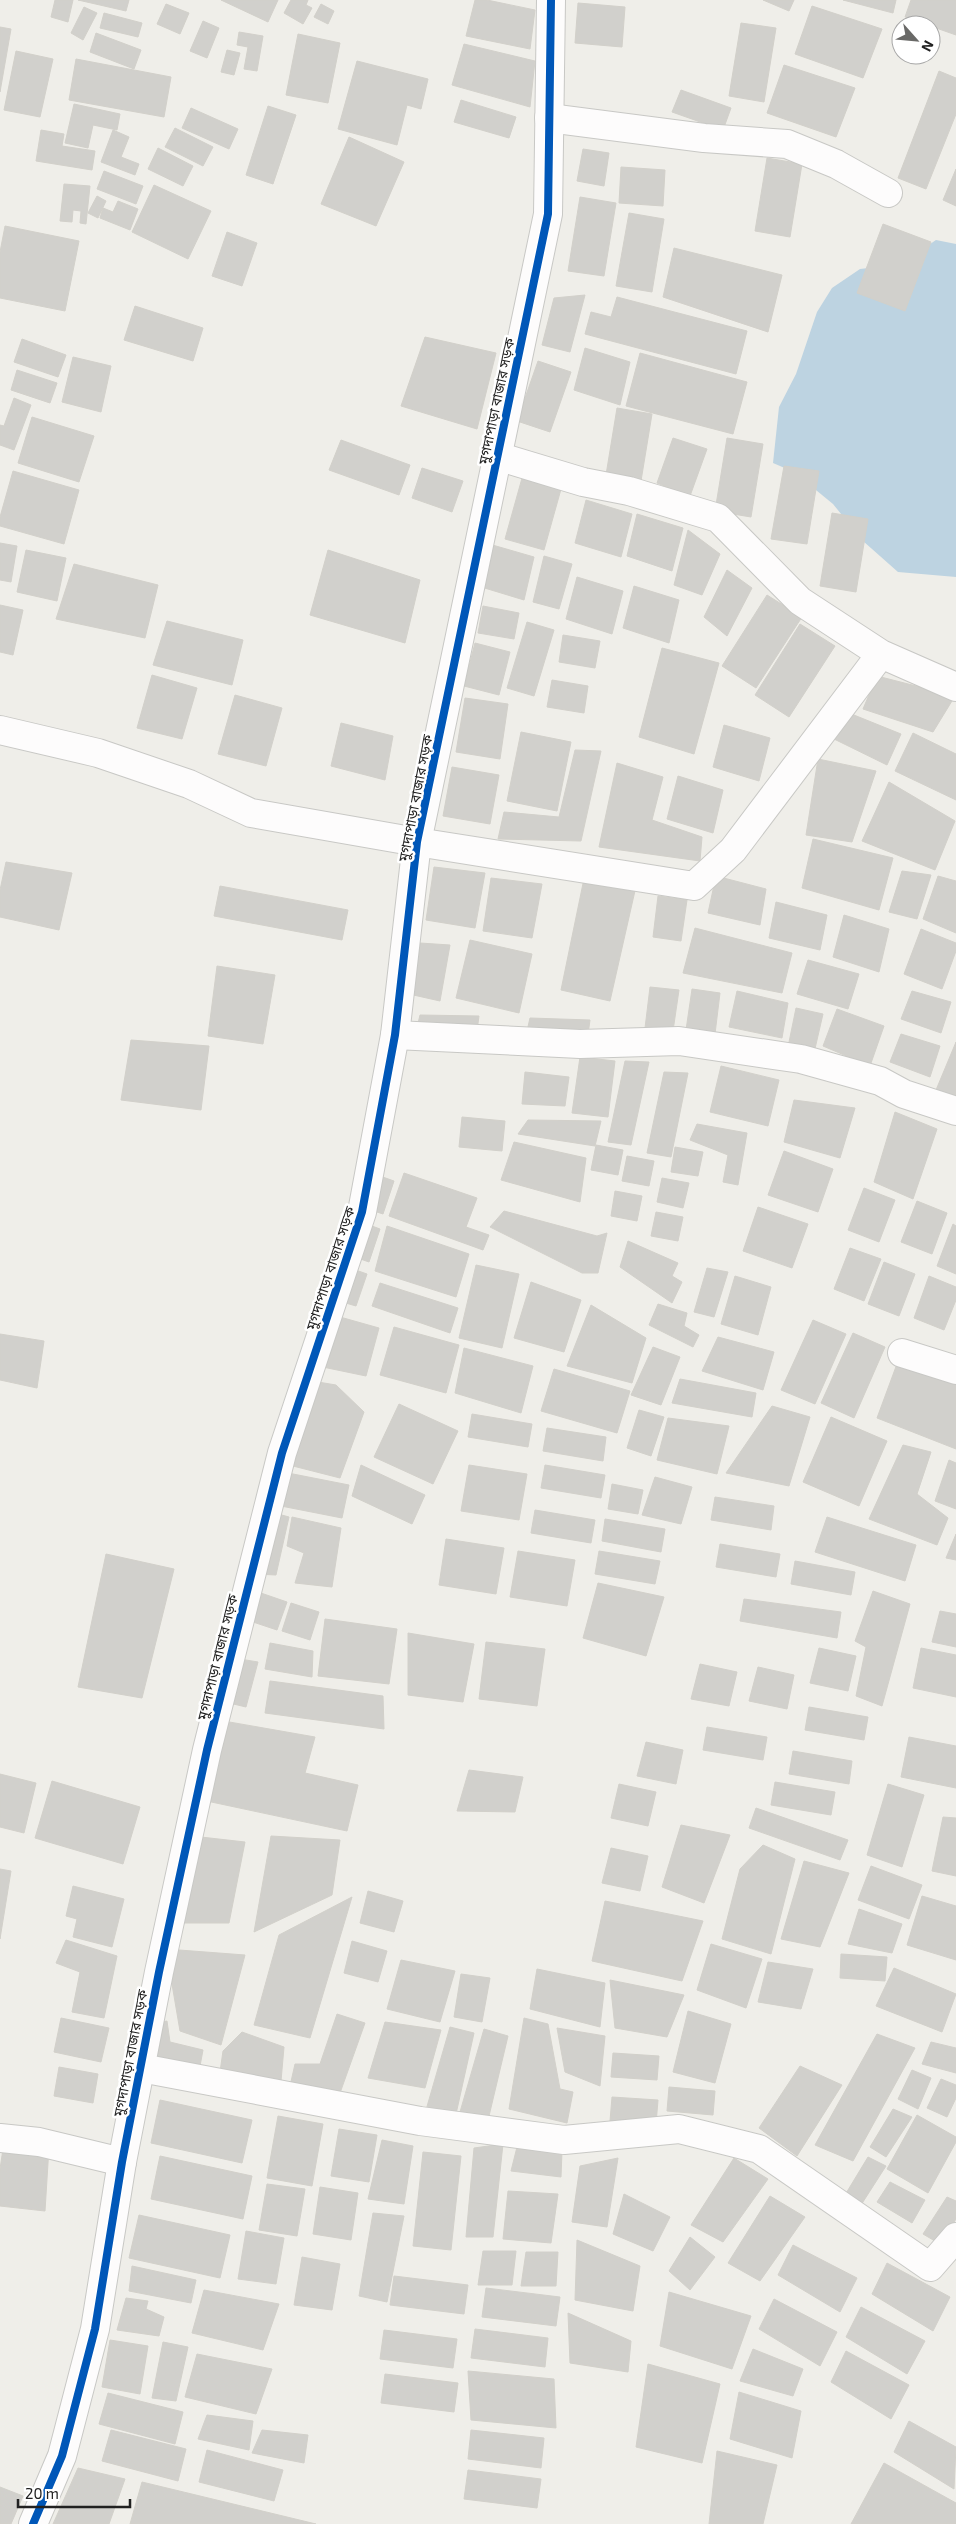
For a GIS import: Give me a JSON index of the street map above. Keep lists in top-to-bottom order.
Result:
{
  "streets": {
    "street": ["মুগদাপাড়া বাজার সড়ক"]
  },
  "scale_bar": "20 m",
  "north": "bottom right"
}
